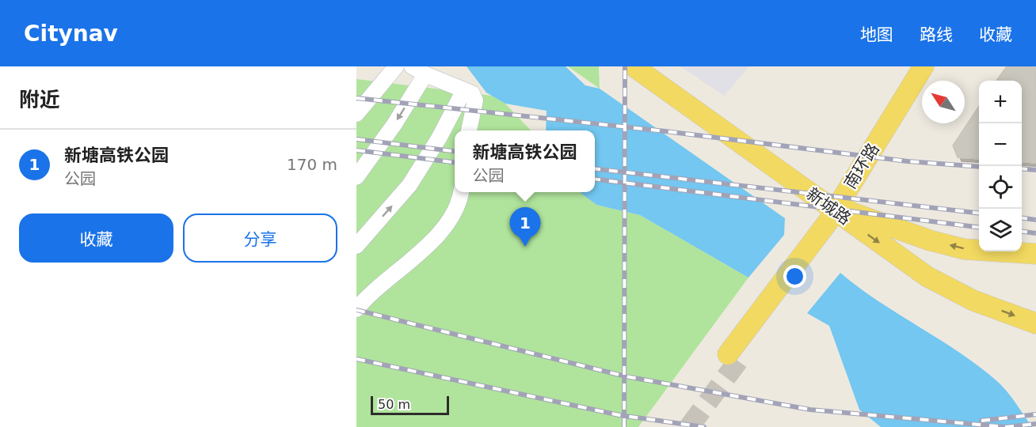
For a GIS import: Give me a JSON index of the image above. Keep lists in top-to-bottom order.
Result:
{
  "streets": {
    "main road": ["南环路", "新城路"]
  },
  "crossings": [
    ["南环路", "新城路"]
  ],
  "scale_bar": "50 m",
  "north": "top left",
  "page": {
    "header": "Citynav",
    "nav": ["地图", "路线", "收藏"],
    "heading": "附近",
    "map_buttons": ["+", "−"],
    "list": [
      {
        "mark": "1",
        "name": "新塘高铁公园",
        "note": "公园",
        "value": "170 m"
      }
    ],
    "popup": ["新塘高铁公园", "公园"],
    "buttons": ["收藏", "分享"],
    "pins": "1",
    "scale": "50 m"
  }
}
